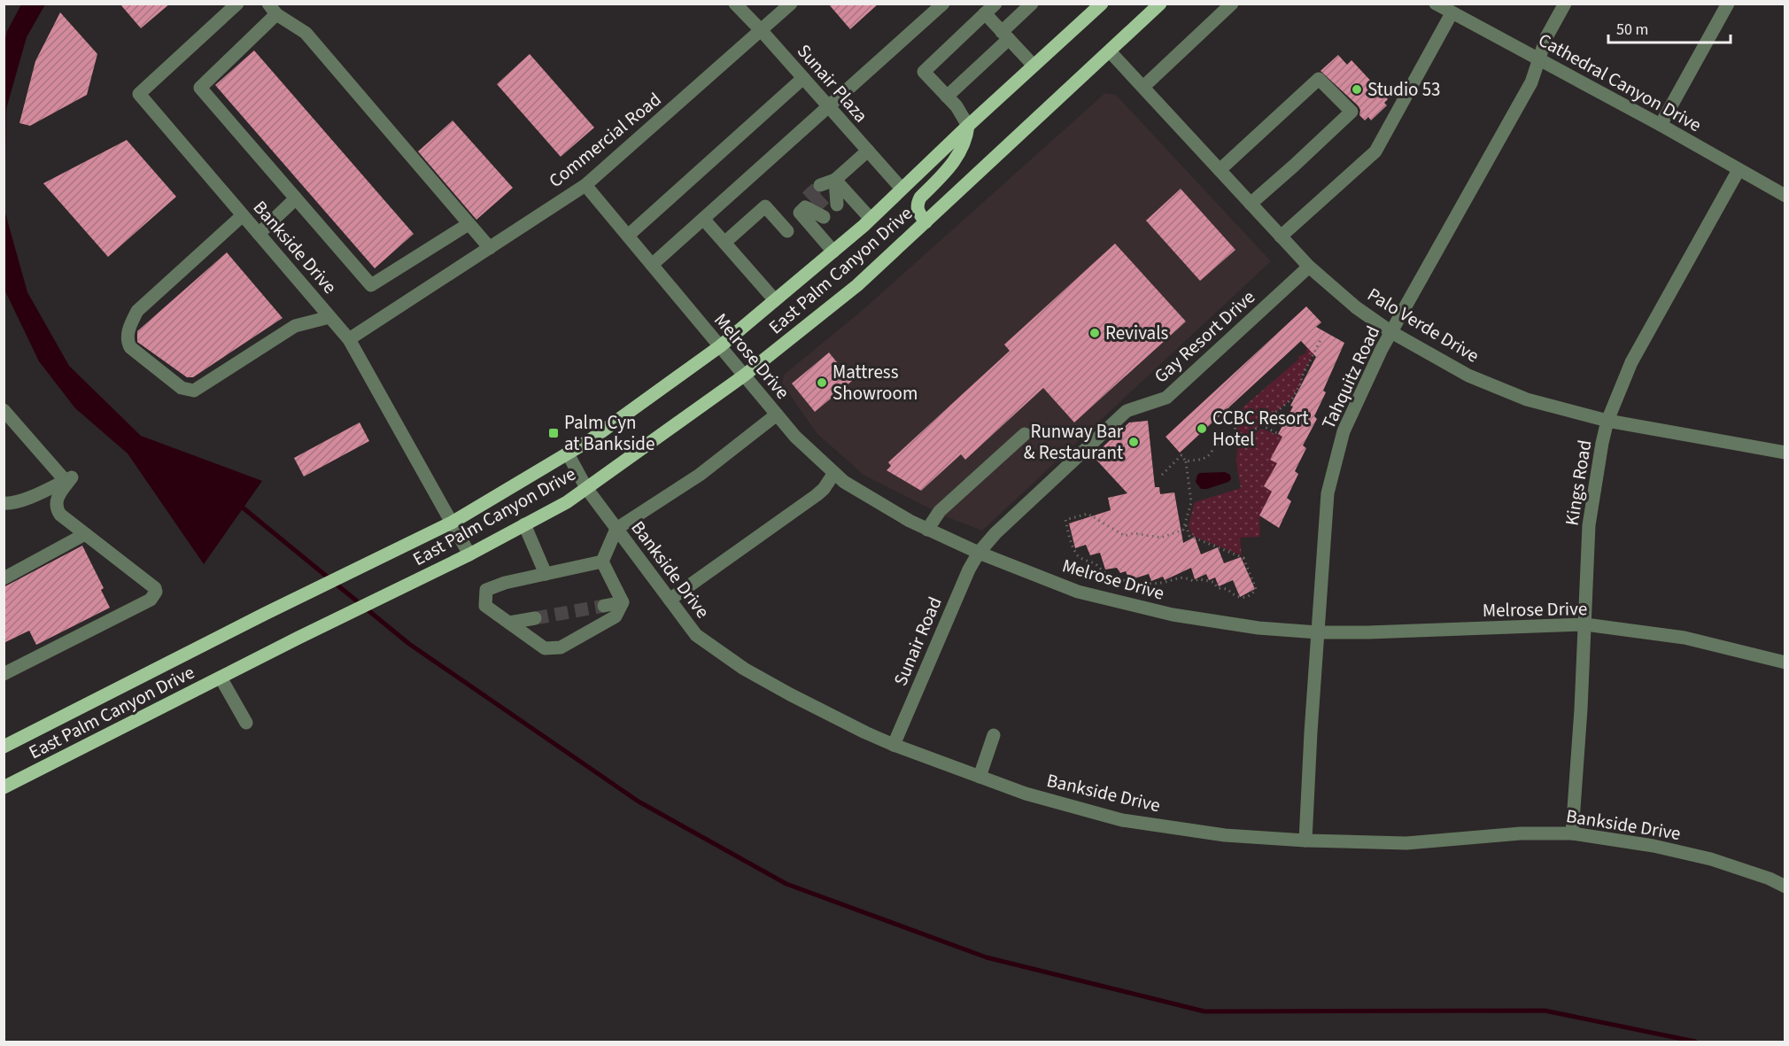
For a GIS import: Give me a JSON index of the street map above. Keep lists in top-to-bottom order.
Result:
{
  "streets": {
    "main road": ["East Palm Canyon Drive"],
    "street": [
      "Cathedral Canyon Drive",
      "Sunair Plaza",
      "Commercial Road",
      "Bankside Drive",
      "Palo Verde Drive",
      "Gay Resort Drive",
      "Melrose Drive",
      "Tahquitz Road",
      "Kings Road",
      "Sunair Road"
    ]
  },
  "crossings": [
    ["Cathedral Canyon Drive", "Tahquitz Road"],
    ["Cathedral Canyon Drive", "Kings Road"],
    ["Sunair Plaza", "Commercial Road"],
    ["Sunair Plaza", "East Palm Canyon Drive"],
    ["Commercial Road", "Bankside Drive"],
    ["Commercial Road", "Melrose Drive"],
    ["Bankside Drive", "East Palm Canyon Drive"],
    ["Bankside Drive", "Tahquitz Road"],
    ["Bankside Drive", "Kings Road"],
    ["Bankside Drive", "Sunair Road"],
    ["East Palm Canyon Drive", "Palo Verde Drive"],
    ["East Palm Canyon Drive", "Melrose Drive"],
    ["Palo Verde Drive", "Gay Resort Drive"],
    ["Palo Verde Drive", "Tahquitz Road"],
    ["Palo Verde Drive", "Kings Road"],
    ["Gay Resort Drive", "Melrose Drive"],
    ["Gay Resort Drive", "Sunair Road"],
    ["Melrose Drive", "Tahquitz Road"],
    ["Melrose Drive", "Kings Road"],
    ["Melrose Drive", "Sunair Road"]
  ],
  "places": {
    "other": [
      "Studio 53",
      "Revivals",
      "Mattress Showroom",
      "CCBC Resort Hotel",
      "Runway Bar & Restaurant"
    ],
    "transit": ["Palm Cyn at Bankside"]
  },
  "scale_bar": "50 m"
}
